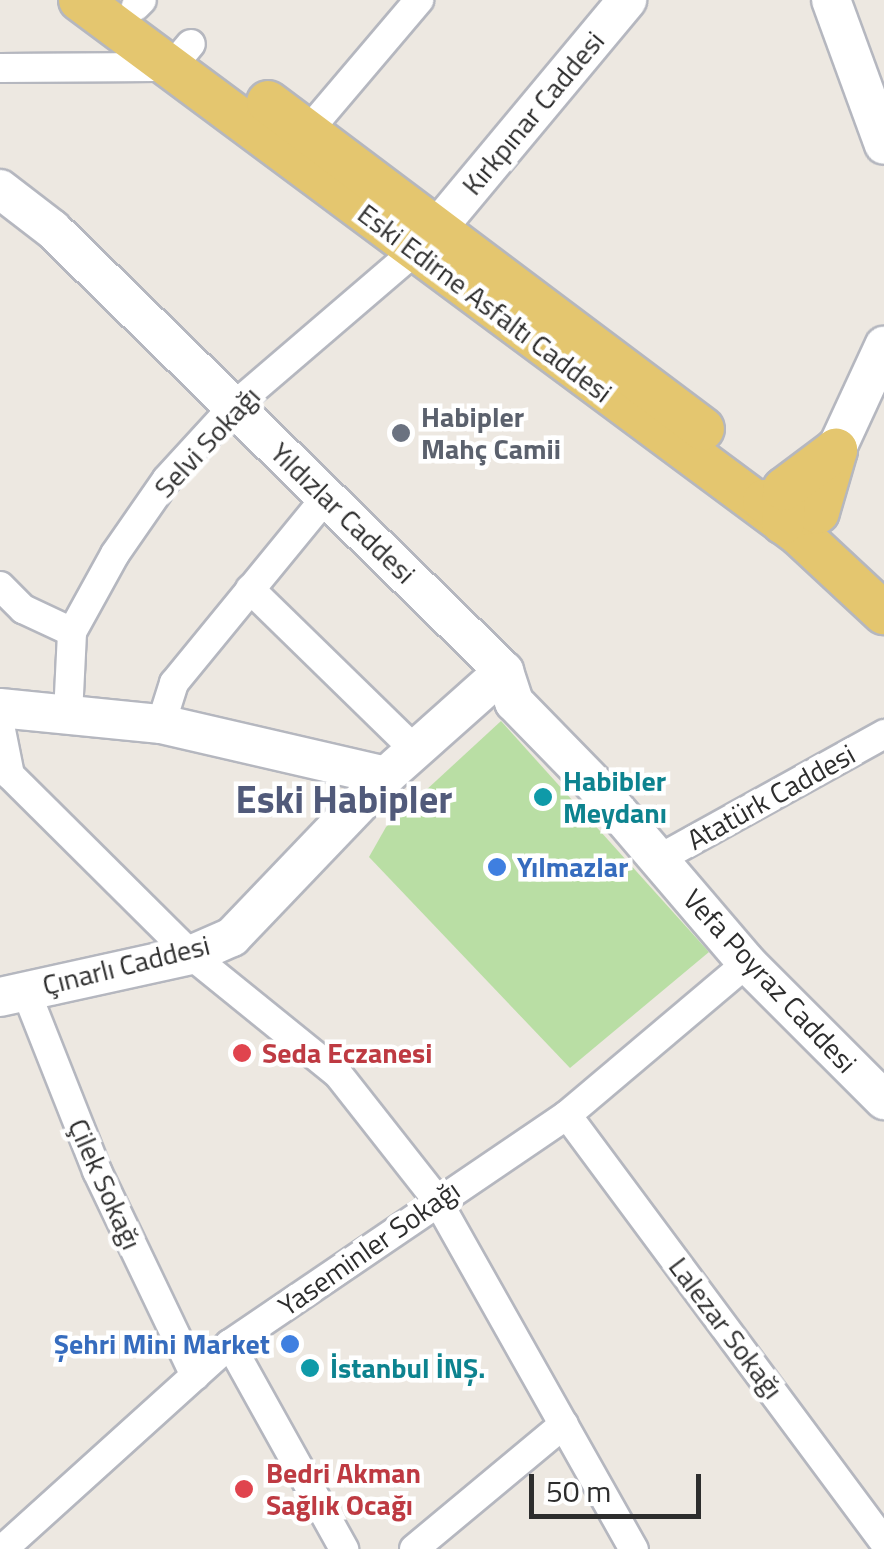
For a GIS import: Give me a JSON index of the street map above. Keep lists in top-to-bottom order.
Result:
{
  "streets": {
    "main road": [
      "Kırkpınar Caddesi",
      "Eski Edirne Asfaltı Caddesi",
      "Yıldızlar Caddesi",
      "Çınarlı Caddesi",
      "Vefa Poyraz Caddesi"
    ],
    "street": [
      "Selvi Sokağı",
      "Atatürk Caddesi",
      "Çilek Sokağı",
      "Yaseminler Sokağı",
      "Lalezar Sokağı"
    ]
  },
  "crossings": [
    ["Kırkpınar Caddesi", "Eski Edirne Asfaltı Caddesi"],
    ["Kırkpınar Caddesi", "Selvi Sokağı"],
    ["Eski Edirne Asfaltı Caddesi", "Selvi Sokağı"],
    ["Selvi Sokağı", "Yıldızlar Caddesi"],
    ["Yıldızlar Caddesi", "Atatürk Caddesi"],
    ["Yıldızlar Caddesi", "Çınarlı Caddesi"],
    ["Yıldızlar Caddesi", "Vefa Poyraz Caddesi"],
    ["Atatürk Caddesi", "Vefa Poyraz Caddesi"],
    ["Çınarlı Caddesi", "Çilek Sokağı"],
    ["Vefa Poyraz Caddesi", "Yaseminler Sokağı"],
    ["Çilek Sokağı", "Yaseminler Sokağı"],
    ["Yaseminler Sokağı", "Lalezar Sokağı"]
  ],
  "districts": ["Eski Habipler"],
  "places": [
    "Habipler Mahç Camii",
    "Habibler Meydanı",
    "Yılmazlar",
    "Seda Eczanesi",
    "Şehri Mini Market",
    "İstanbul İNŞ.",
    "Bedri Akman Sağlık Ocağı"
  ],
  "scale_bar": "50 m"
}
